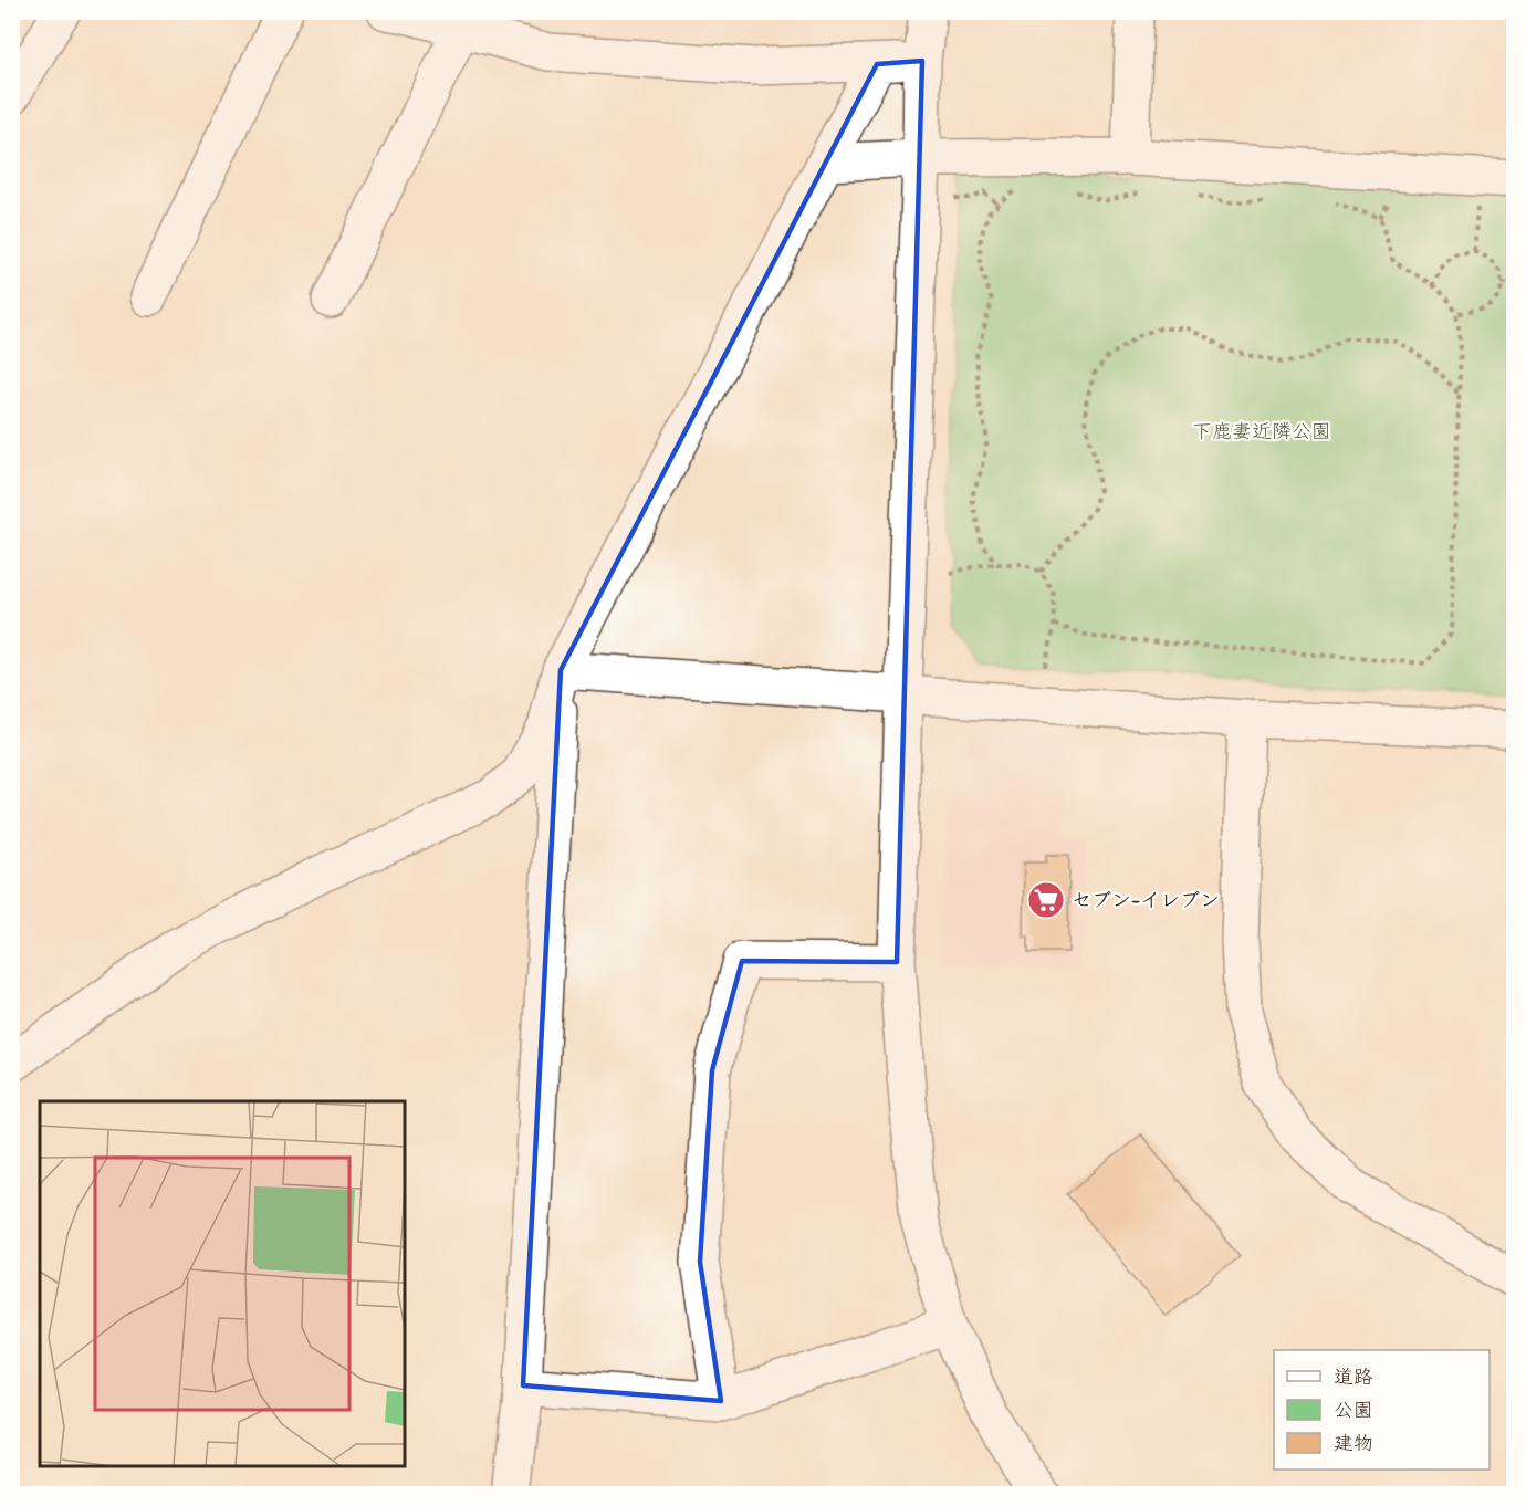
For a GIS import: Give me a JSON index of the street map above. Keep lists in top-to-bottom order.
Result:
{
  "parks": ["下鹿妻近隣公園"],
  "places": {
    "supermarket": ["セブン-イレブン"]
  },
  "legend": ["道路", "公園", "建物"]
}
